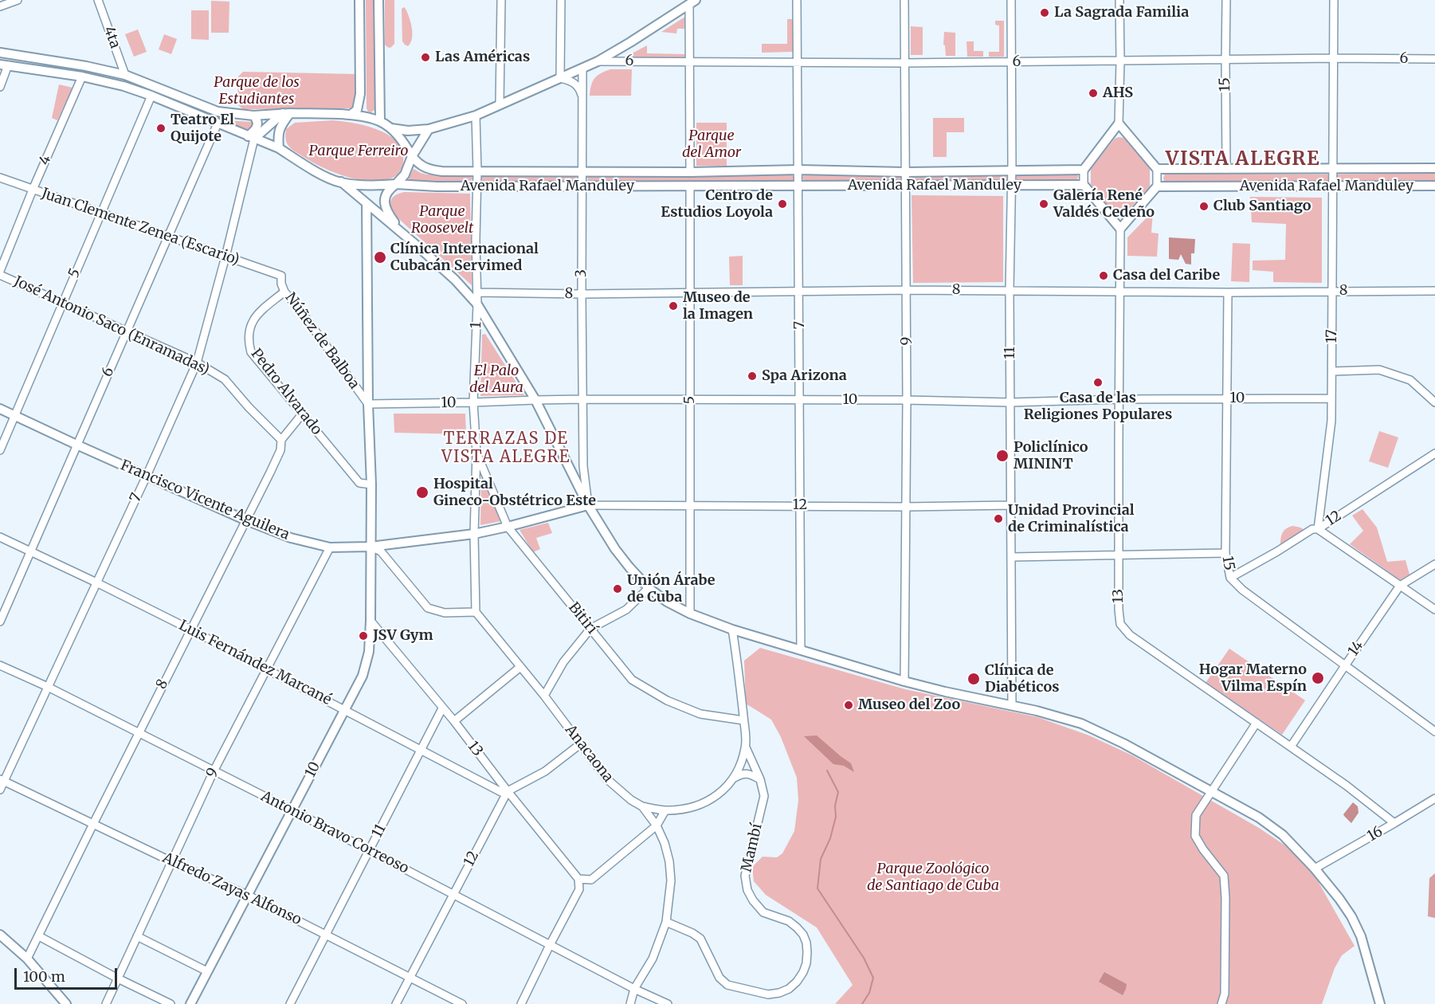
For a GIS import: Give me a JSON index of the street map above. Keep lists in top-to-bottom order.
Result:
{
  "streets": {
    "main road": ["Avenida Rafael Manduley", "10", "Francisco Vicente Aguilera"],
    "street": [
      "4ta",
      "6",
      "15",
      "4",
      "Juan Clemente Zenea (Escario)",
      "5",
      "3",
      "8",
      "1",
      "7",
      "José Antonio Saco (Enramadas)",
      "17",
      "Núñez de Balboa",
      "9",
      "11",
      "Pedro Alvarado",
      "12",
      "13",
      "Bitirí",
      "14",
      "Luis Fernández Marcané",
      "Anacaona",
      "Antonio Bravo Correoso",
      "16",
      "Mambí",
      "Alfredo Zayas Alfonso"
    ]
  },
  "crossings": [
    ["6", "15"],
    ["6", "Juan Clemente Zenea (Escario)"],
    ["6", "7"],
    ["6", "José Antonio Saco (Enramadas)"],
    ["6", "17"],
    ["6", "9"],
    ["6", "11"],
    ["6", "Francisco Vicente Aguilera"],
    ["6", "Luis Fernández Marcané"],
    ["15", "Avenida Rafael Manduley"],
    ["15", "8"],
    ["15", "10"],
    ["15", "12"],
    ["15", "14"],
    ["4", "Juan Clemente Zenea (Escario)"],
    ["Avenida Rafael Manduley", "5"],
    ["Avenida Rafael Manduley", "3"],
    ["Avenida Rafael Manduley", "1"],
    ["Avenida Rafael Manduley", "7"],
    ["Avenida Rafael Manduley", "17"],
    ["Avenida Rafael Manduley", "9"],
    ["Avenida Rafael Manduley", "11"],
    ["Juan Clemente Zenea (Escario)", "5"],
    ["Juan Clemente Zenea (Escario)", "7"],
    ["Juan Clemente Zenea (Escario)", "Núñez de Balboa"],
    ["5", "8"],
    ["5", "José Antonio Saco (Enramadas)"],
    ["5", "10"],
    ["5", "Francisco Vicente Aguilera"],
    ["5", "12"],
    ["3", "8"],
    ["3", "10"],
    ["3", "Francisco Vicente Aguilera"],
    ["3", "12"],
    ["8", "1"],
    ["8", "7"],
    ["8", "José Antonio Saco (Enramadas)"],
    ["8", "17"],
    ["8", "9"],
    ["8", "11"],
    ["8", "Pedro Alvarado"],
    ["8", "Francisco Vicente Aguilera"],
    ["8", "13"],
    ["8", "Luis Fernández Marcané"],
    ["8", "Antonio Bravo Correoso"],
    ["8", "Alfredo Zayas Alfonso"],
    ["1", "10"],
    ["1", "Francisco Vicente Aguilera"],
    ["1", "Bitirí"],
    ["7", "José Antonio Saco (Enramadas)"],
    ["7", "10"],
    ["7", "Francisco Vicente Aguilera"],
    ["7", "12"],
    ["7", "Luis Fernández Marcané"],
    ["7", "Antonio Bravo Correoso"],
    ["7", "Alfredo Zayas Alfonso"],
    ["17", "10"],
    ["17", "12"],
    ["Núñez de Balboa", "Pedro Alvarado"],
    ["Núñez de Balboa", "10"],
    ["9", "10"],
    ["9", "Francisco Vicente Aguilera"],
    ["9", "12"],
    ["9", "Luis Fernández Marcané"],
    ["9", "Antonio Bravo Correoso"],
    ["9", "Alfredo Zayas Alfonso"],
    ["11", "10"],
    ["11", "12"],
    ["11", "13"],
    ["11", "Luis Fernández Marcané"],
    ["11", "Antonio Bravo Correoso"],
    ["11", "Alfredo Zayas Alfonso"],
    ["Pedro Alvarado", "10"],
    ["10", "Francisco Vicente Aguilera"],
    ["10", "13"],
    ["10", "Luis Fernández Marcané"],
    ["10", "Antonio Bravo Correoso"],
    ["10", "Alfredo Zayas Alfonso"],
    ["Francisco Vicente Aguilera", "12"],
    ["Francisco Vicente Aguilera", "Bitirí"],
    ["12", "13"],
    ["12", "Luis Fernández Marcané"],
    ["12", "Antonio Bravo Correoso"],
    ["12", "Alfredo Zayas Alfonso"],
    ["13", "14"],
    ["13", "Luis Fernández Marcané"],
    ["13", "16"],
    ["Anacaona", "Antonio Bravo Correoso"],
    ["Anacaona", "Mambí"]
  ],
  "districts": ["VISTA ALEGRE", "TERRAZAS DE VISTA ALEGRE"],
  "parks": [
    "Parque de los Estudiantes",
    "Parque del Amor",
    "Parque Ferreiro",
    "Parque Roosevelt",
    "El Palo del Aura",
    "Parque Zoológico de Santiago de Cuba"
  ],
  "places": [
    "La Sagrada Familia",
    "Las Américas",
    "AHS",
    "Teatro El Quijote",
    "Centro de Estudios Loyola",
    "Galería René Valdés Cedeño",
    "Club Santiago",
    "Clínica Internacional Cubacán Servimed",
    "Casa del Caribe",
    "Museo de la Imagen",
    "Spa Arizona",
    "Casa de las Religiones Populares",
    "Policlínico MININT",
    "Hospital Gineco-Obstétrico Este",
    "Unidad Provincial de Criminalística",
    "Unión Árabe de Cuba",
    "JSV Gym",
    "Hogar Materno Vilma Espín",
    "Clínica de Diabéticos",
    "Museo del Zoo"
  ],
  "scale_bar": "100 m"
}
